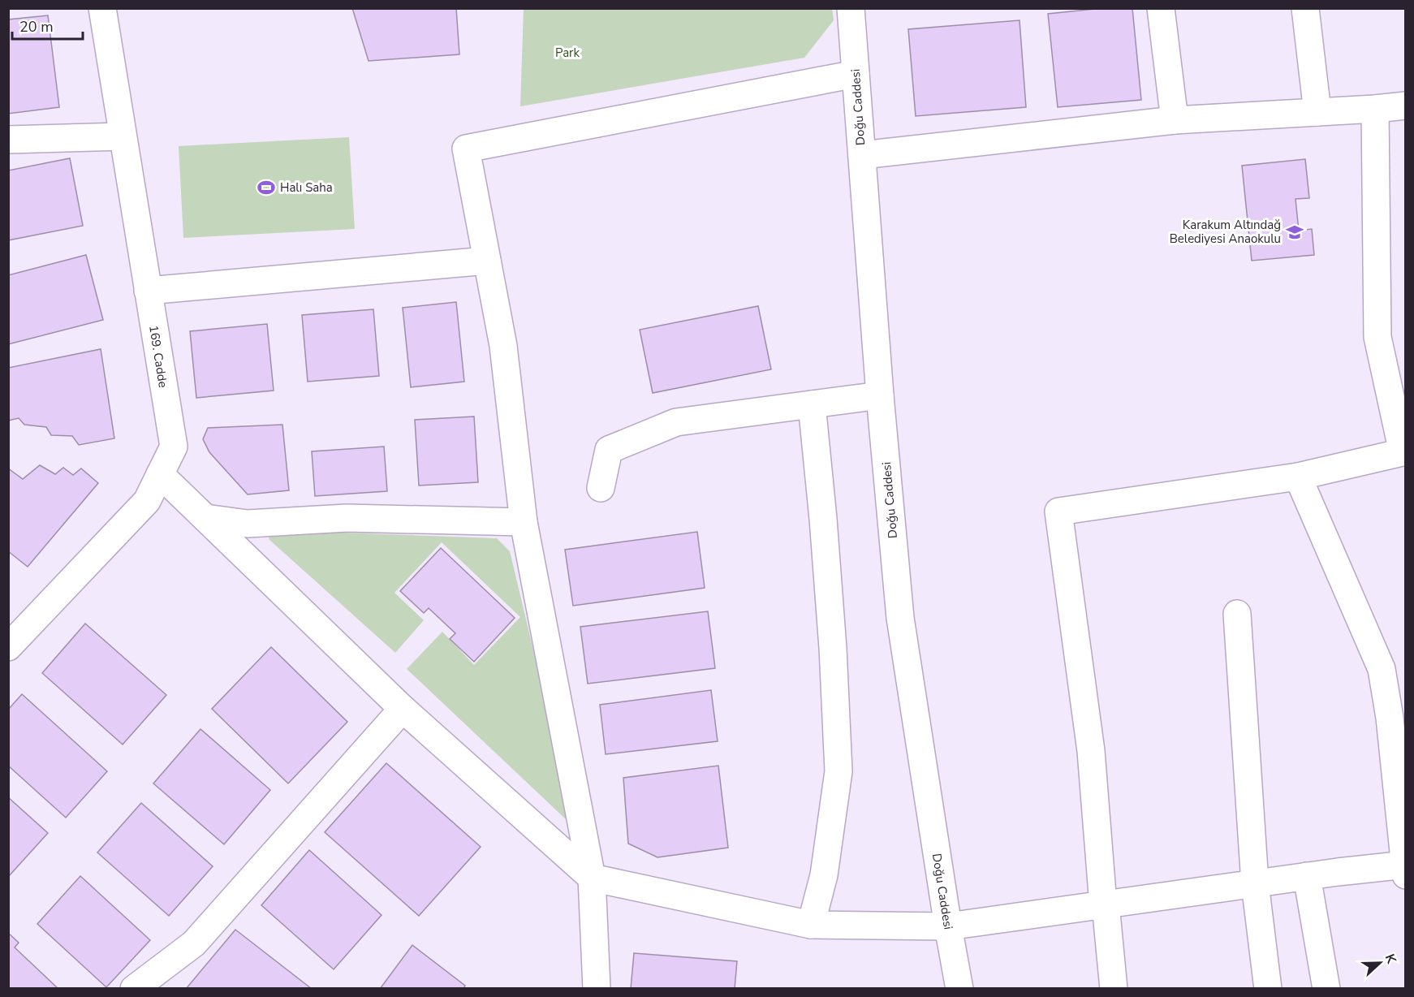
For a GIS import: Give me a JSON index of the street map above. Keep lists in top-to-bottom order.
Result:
{
  "streets": {
    "street": ["Doğu Caddesi", "169. Cadde"]
  },
  "parks": ["Park"],
  "places": {
    "sports": ["Halı Saha"],
    "school or university": ["Karakum Altındağ Belediyesi Anaokulu"]
  },
  "scale_bar": "20 m",
  "north": "right"
}
